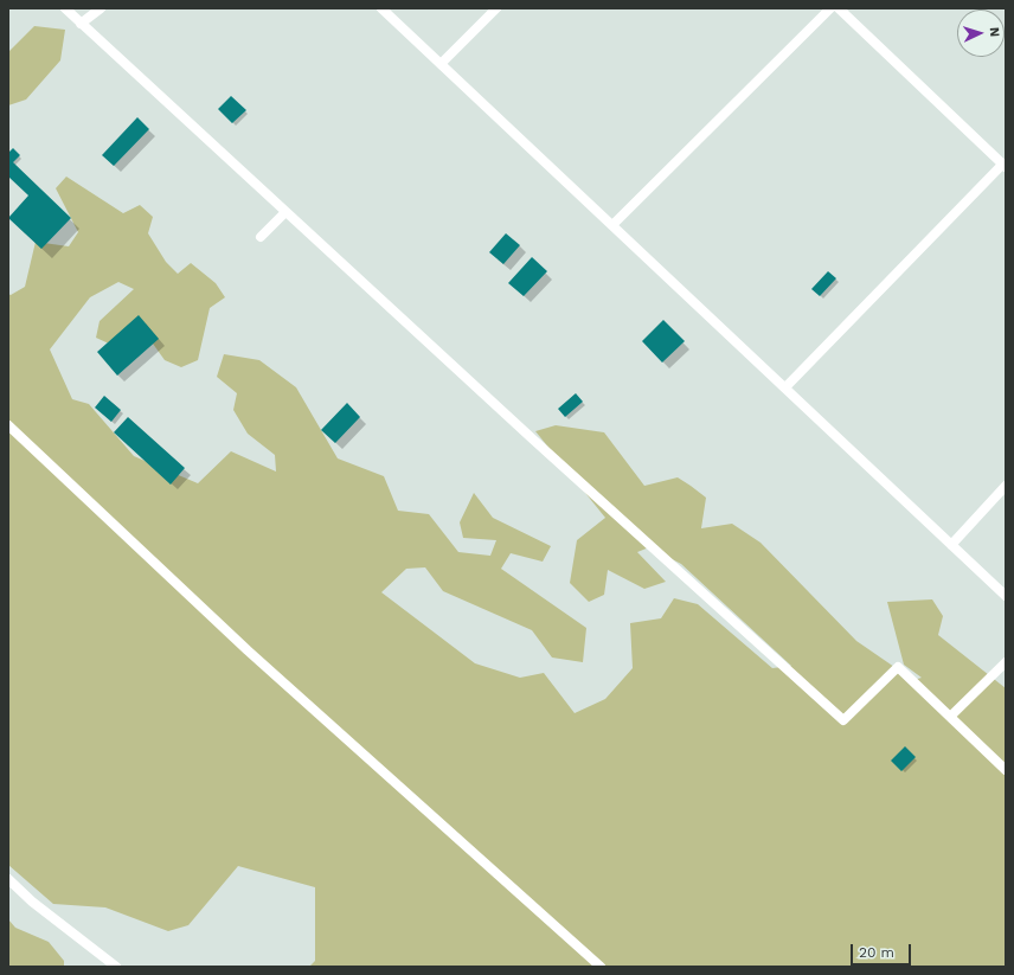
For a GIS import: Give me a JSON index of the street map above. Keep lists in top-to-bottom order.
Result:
{
  "scale_bar": "20 m",
  "north": "right"
}
